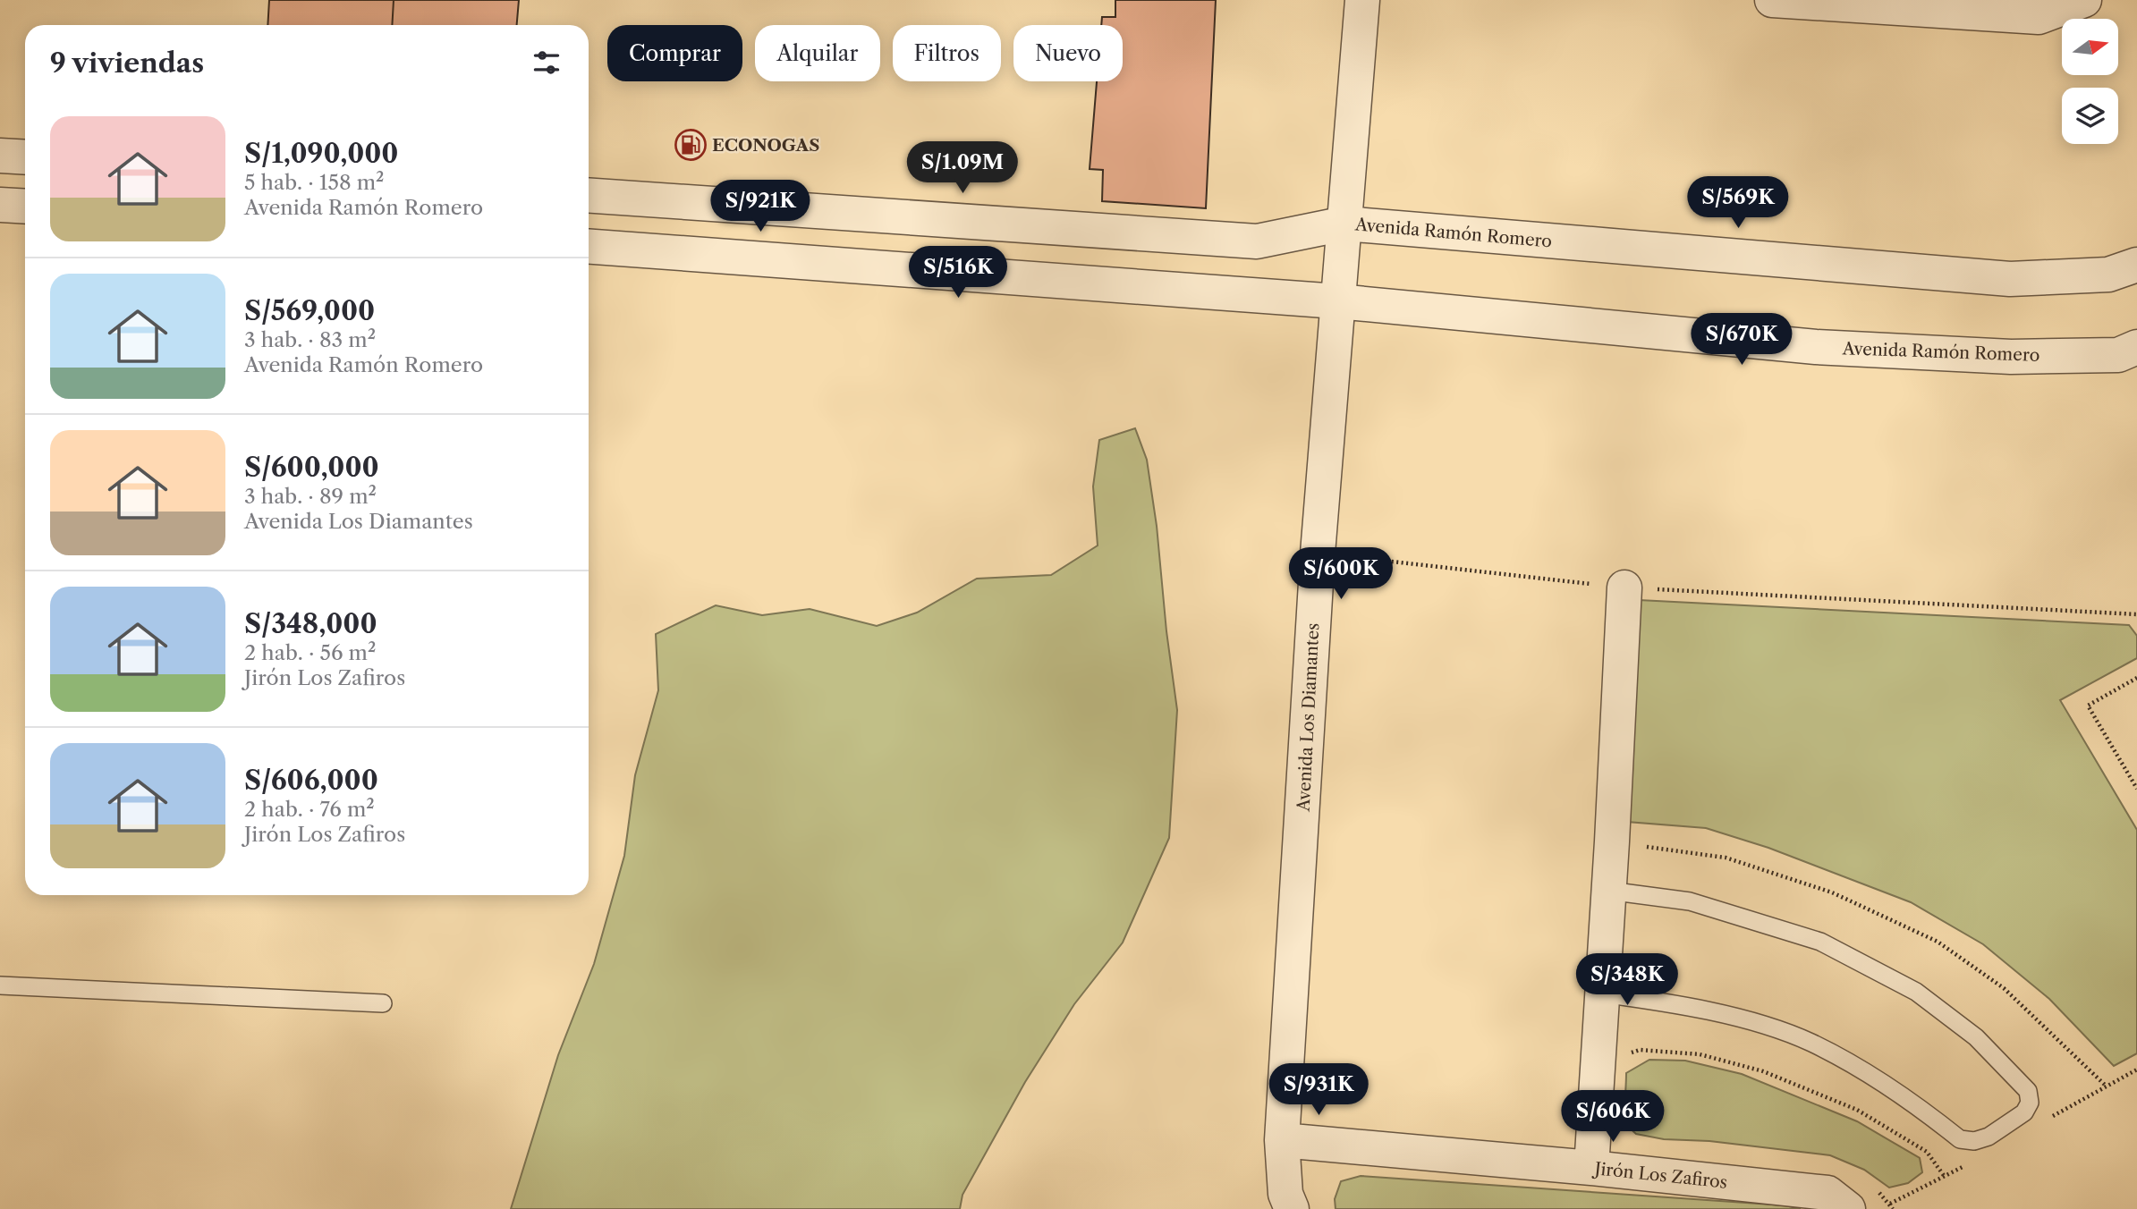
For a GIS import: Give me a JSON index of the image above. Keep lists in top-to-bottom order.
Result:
{
  "streets": {
    "street": ["Avenida Ramón Romero", "Avenida Los Diamantes", "Jirón Los Zafiros"]
  },
  "crossings": [
    ["Avenida Ramón Romero", "Avenida Los Diamantes"],
    ["Avenida Los Diamantes", "Jirón Los Zafiros"]
  ],
  "places": {
    "fuel station": ["ECONOGAS"]
  },
  "north": "right",
  "page": {
    "chip": [
      "Comprar",
      "Alquilar",
      "Filtros",
      "Nuevo"
    ],
    "heading": "9 viviendas",
    "list": [
      {
        "name": "S/1,090,000",
        "note": "5 hab. · 158 m² · Avenida Ramón Romero"
      },
      {
        "name": "S/569,000",
        "note": "3 hab. · 83 m² · Avenida Ramón Romero"
      },
      {
        "name": "S/600,000",
        "note": "3 hab. · 89 m² · Avenida Los Diamantes"
      },
      {
        "name": "S/348,000",
        "note": "2 hab. · 56 m² · Jirón Los Zafiros"
      },
      {
        "name": "S/606,000",
        "note": "2 hab. · 76 m² · Jirón Los Zafiros"
      }
    ],
    "price": [
      "S/1.09M",
      "S/569K",
      "S/921K",
      "S/516K",
      "S/670K",
      "S/600K",
      "S/348K",
      "S/931K",
      "S/606K"
    ]
  }
}
